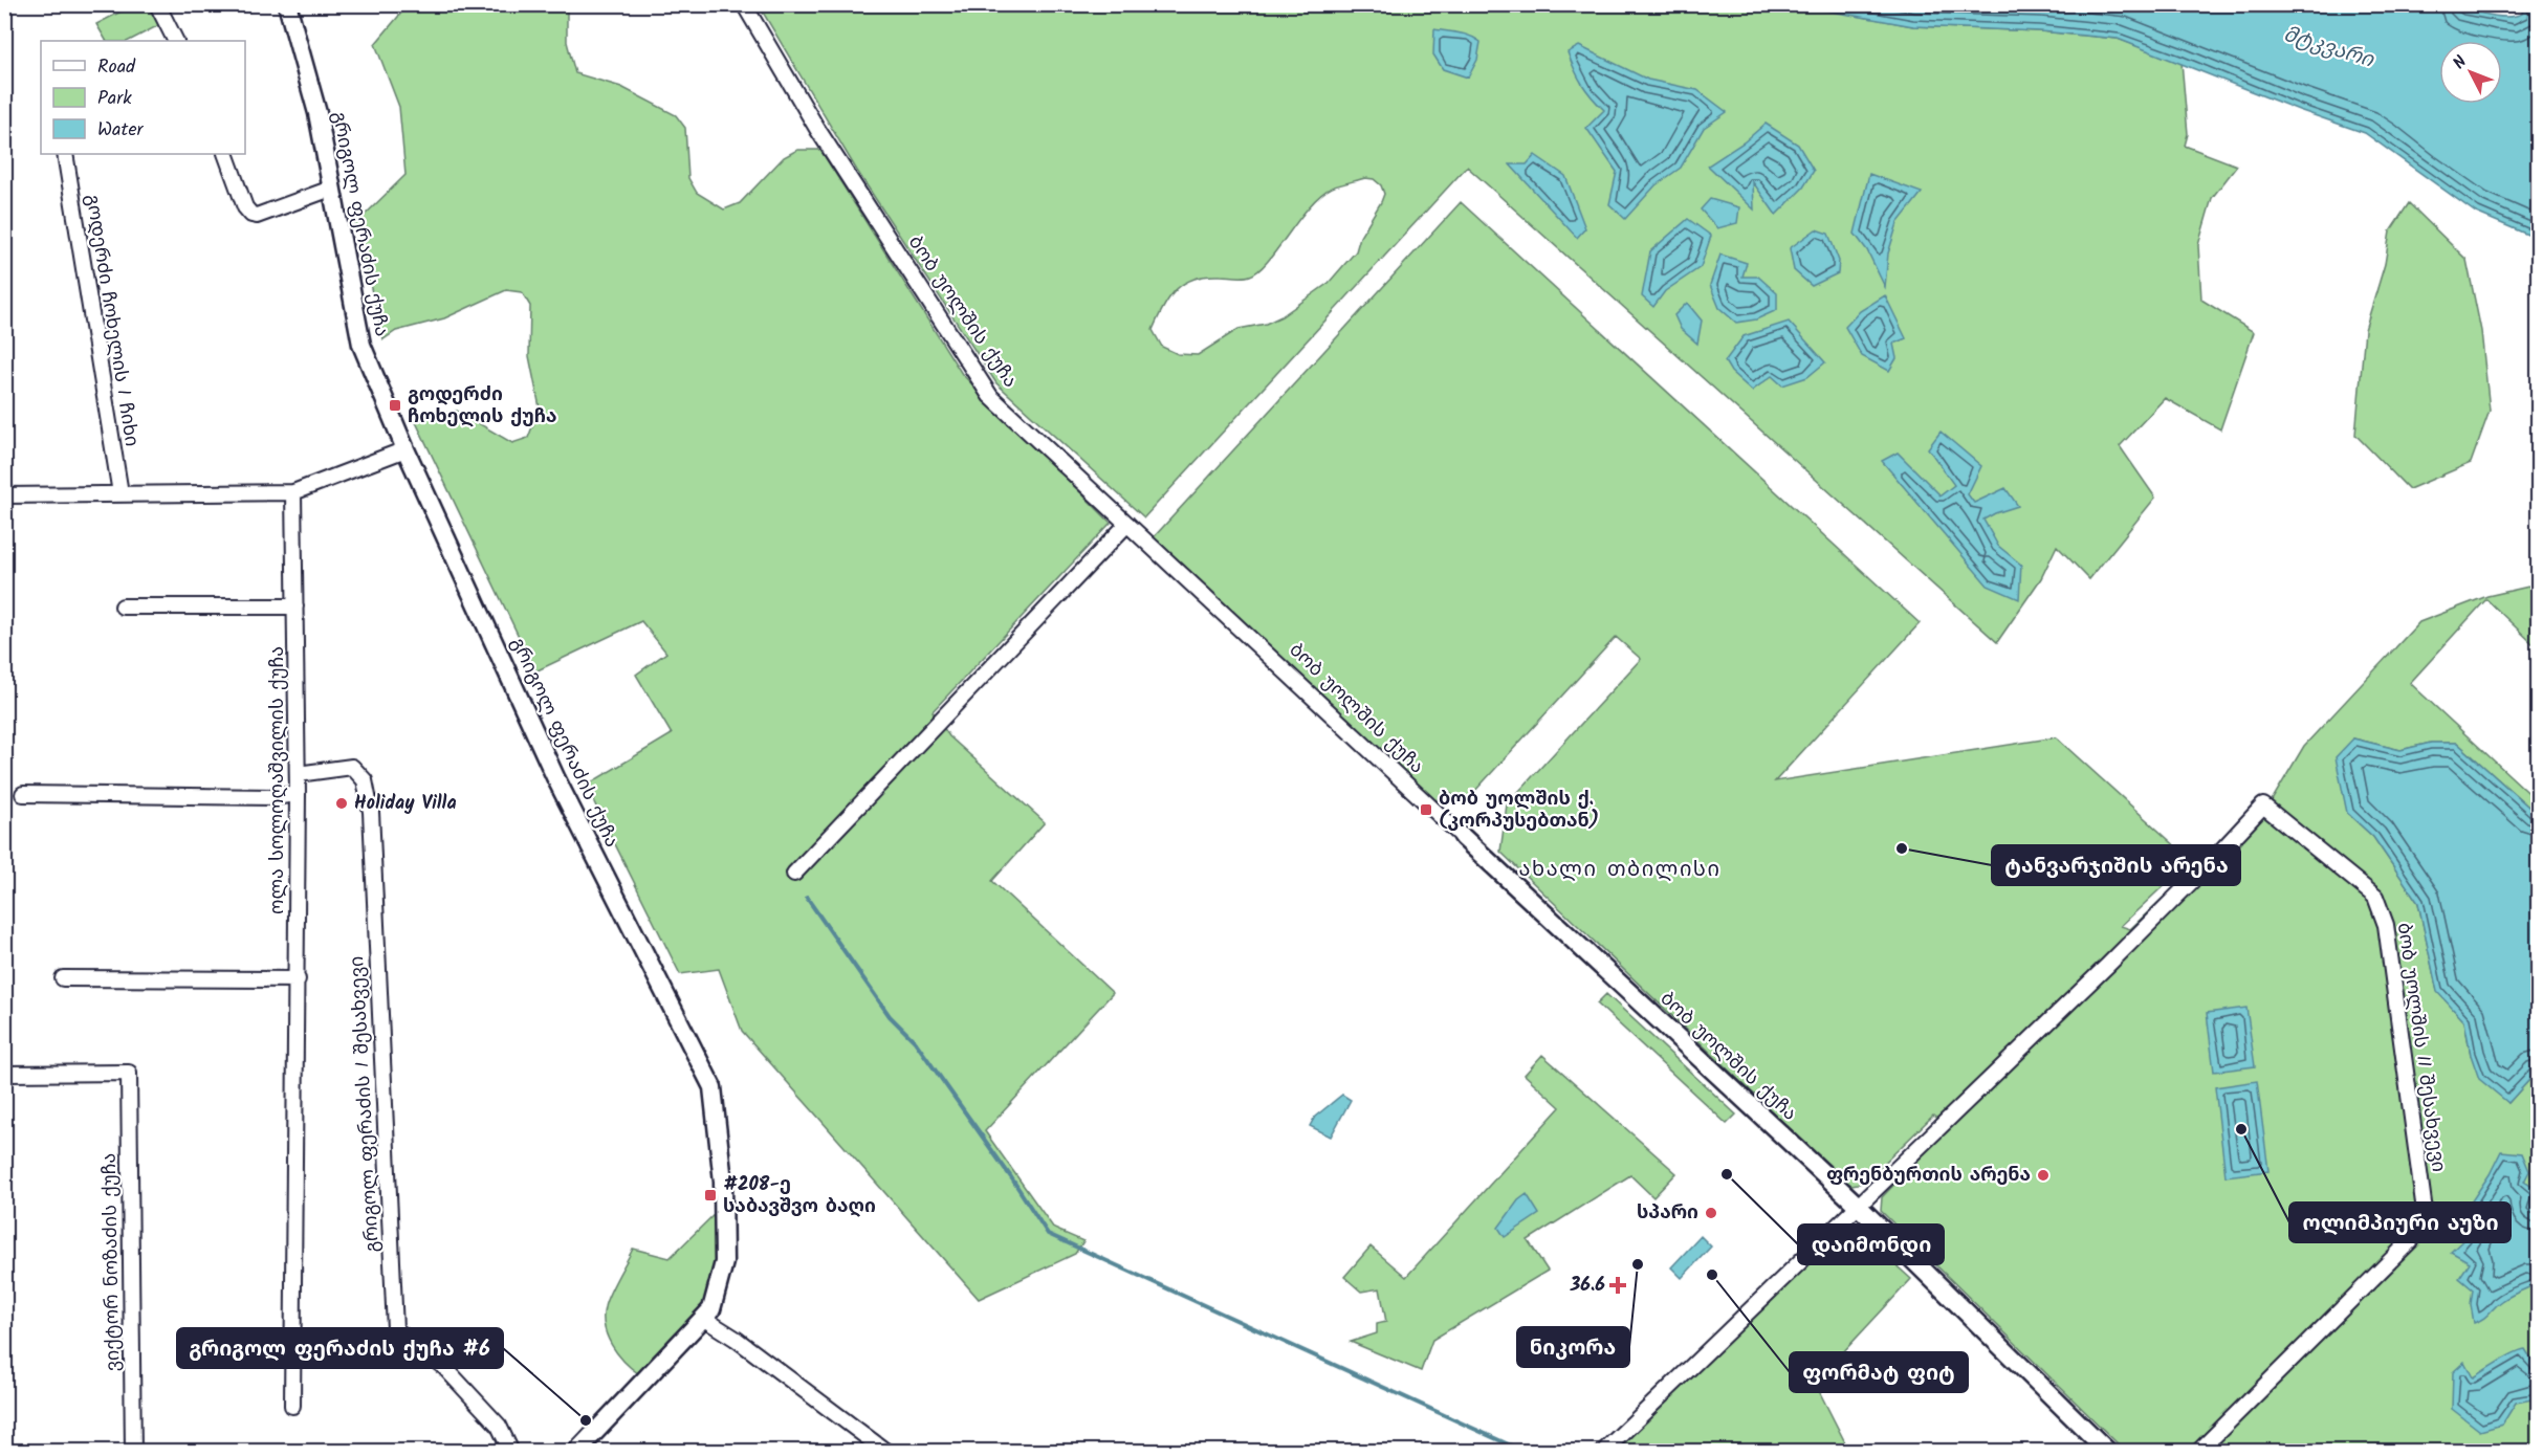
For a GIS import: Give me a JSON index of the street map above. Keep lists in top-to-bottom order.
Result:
{
  "streets": {
    "street": [
      "გრიგოლ ფერაძის ქუჩა",
      "ბობ უოლშის ქუჩა",
      "გოდერძი ჩოხელის I ჩიხი",
      "ოლა სოლოღაშვილის ქუჩა",
      "ბობ უოლშის II შესახვევი",
      "გრიგოლ ფერაძის I შესახვევი",
      "ვიქტორ ნოზაძის ქუჩა"
    ]
  },
  "crossings": [
    ["ბობ უოლშის ქუჩა", "ბობ უოლშის II შესახვევი"],
    ["ოლა სოლოღაშვილის ქუჩა", "გრიგოლ ფერაძის I შესახვევი"]
  ],
  "districts": ["ახალი თბილისი"],
  "water": ["მტკვარი"],
  "places": {
    "transit": ["გოდერძი ჩოხელის ქუჩა", "ბობ უოლშის ქ. (კორპუსებთან)", "#208-ე საბავშვო ბაღი"],
    "other": [
      "Holiday Villa",
      "ტანვარჯიშის არენა",
      "ოლიმპიური აუზი",
      "დაიმონდი",
      "ფრენბურთის არენა",
      "სპარი",
      "ნიკორა",
      "ფორმატ ფიტ",
      "გრიგოლ ფერაძის ქუჩა #6"
    ],
    "health": ["36.6"]
  },
  "legend": ["Road", "Park", "Water"],
  "north": "top left"
}
